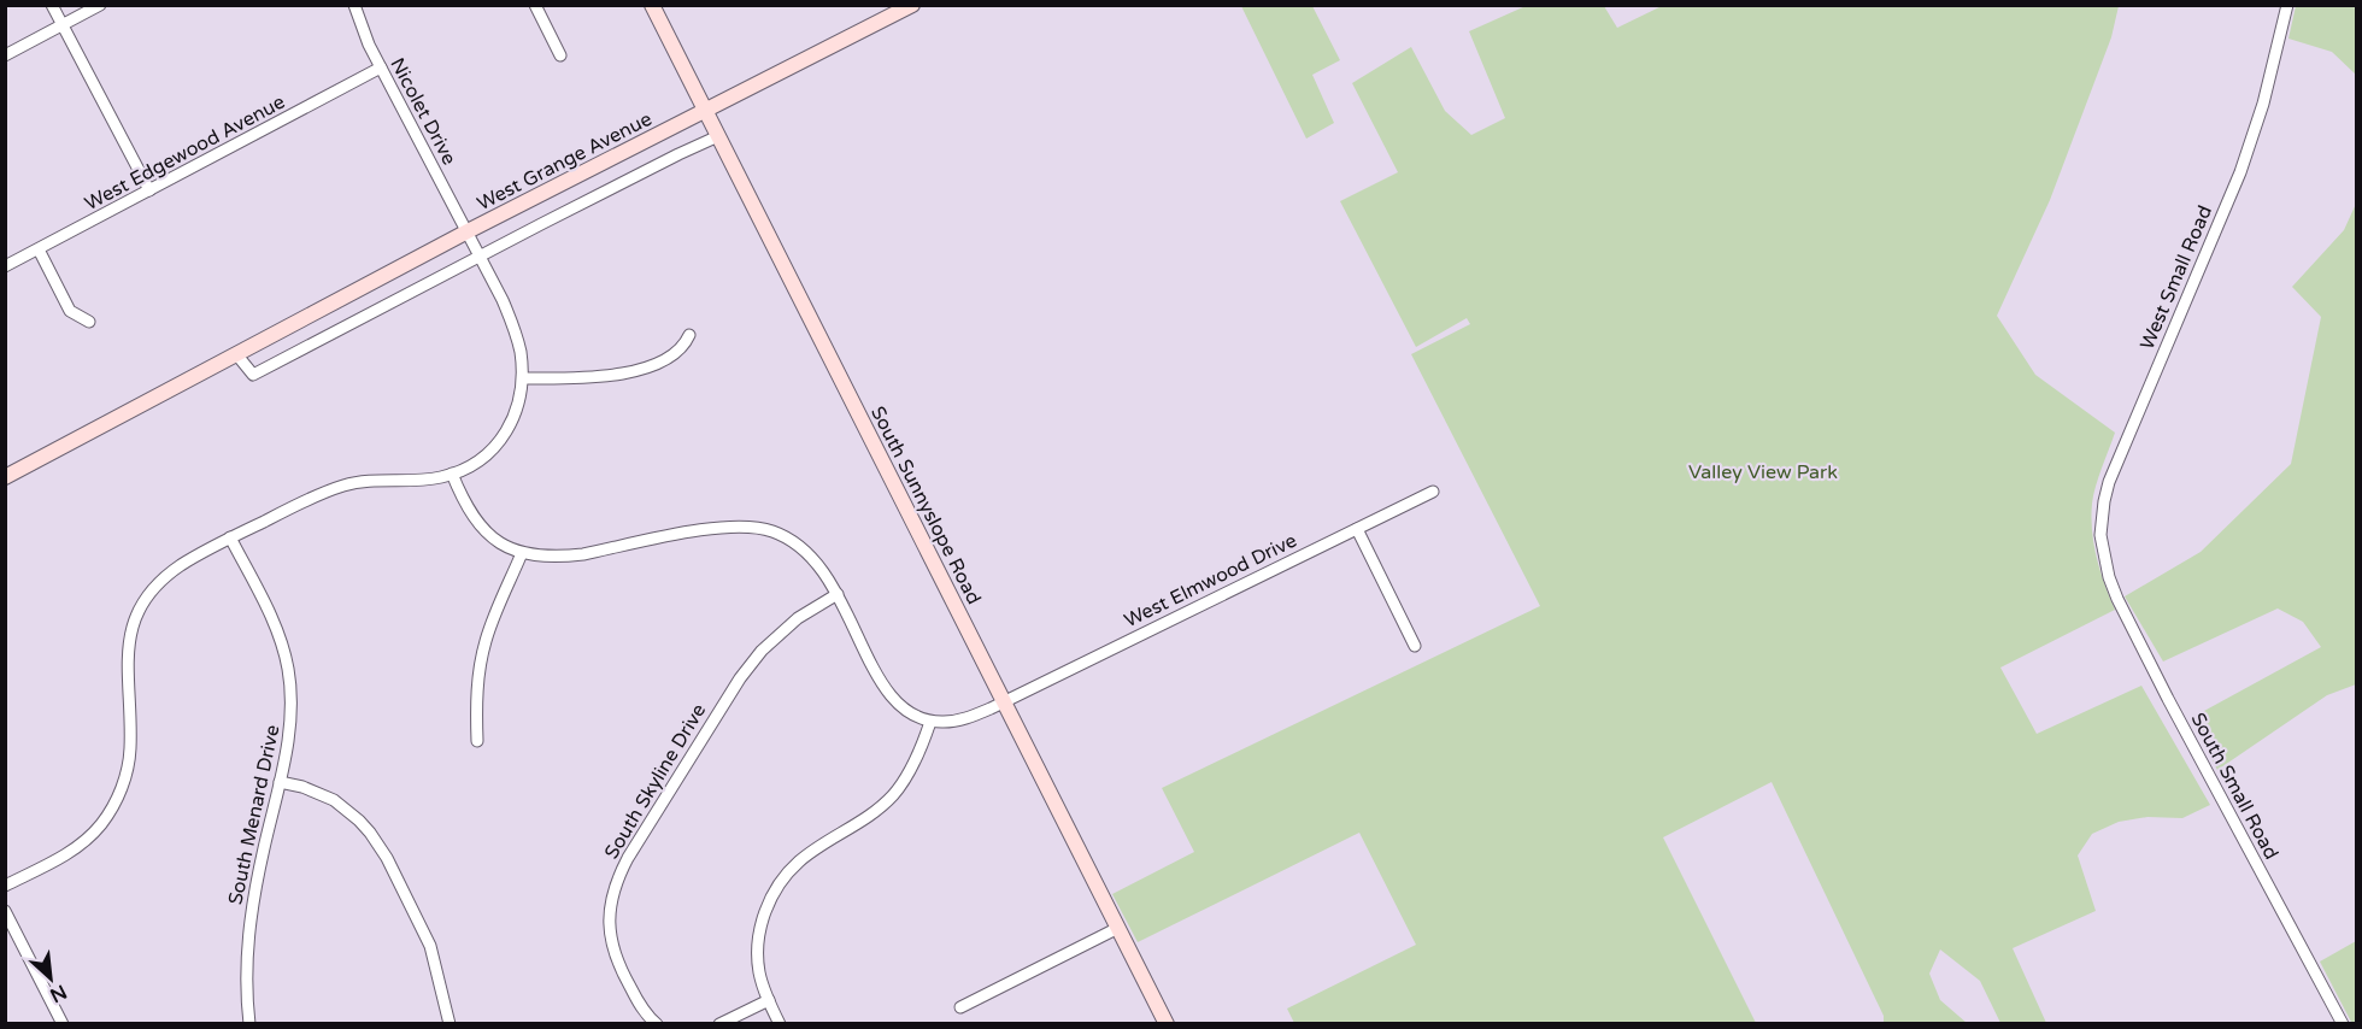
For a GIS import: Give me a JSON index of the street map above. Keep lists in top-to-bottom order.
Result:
{
  "streets": {
    "street": [
      "Nicolet Drive",
      "West Edgewood Avenue",
      "West Grange Avenue",
      "West Small Road",
      "South Sunnyslope Road",
      "West Elmwood Drive",
      "South Skyline Drive",
      "South Small Road",
      "South Menard Drive"
    ]
  },
  "crossings": [
    ["Nicolet Drive", "West Edgewood Avenue"],
    ["Nicolet Drive", "West Grange Avenue"],
    ["West Grange Avenue", "South Sunnyslope Road"],
    ["West Small Road", "South Small Road"],
    ["South Sunnyslope Road", "West Elmwood Drive"]
  ],
  "parks": ["Valley View Park"],
  "north": "bottom right"
}
